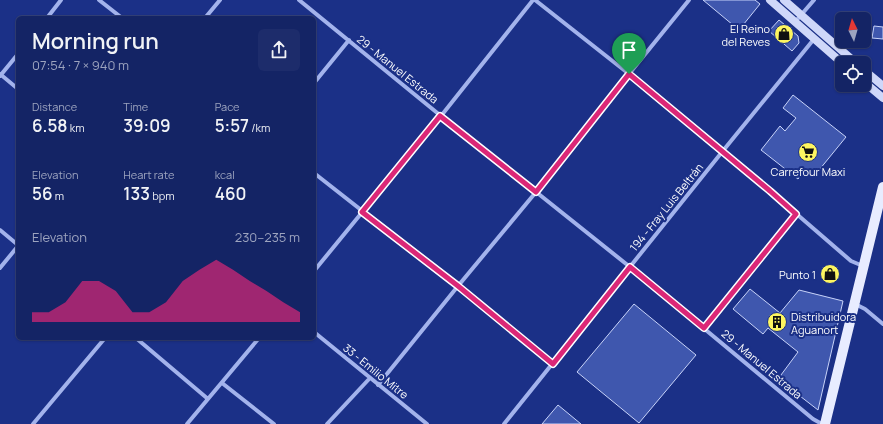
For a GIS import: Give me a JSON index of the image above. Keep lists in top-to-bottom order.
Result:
{
  "streets": {
    "street": ["29 - Manuel Estrada", "194 - Fray Luis Beltrán", "33 - Emilio Mitre"]
  },
  "crossings": [
    ["29 - Manuel Estrada", "194 - Fray Luis Beltrán"]
  ],
  "places": {
    "shop": ["El Reino del Reves", "Punto 1"],
    "supermarket": ["Carrefour Maxi"],
    "building": ["Distribuidora Aguanort"]
  },
  "north": "top",
  "page": {
    "heading": ["Morning run", "07:54 · 7 × 940 m"],
    "stats": [
      ["Distance", "6.58 km"],
      ["Time", "39:09"],
      ["Pace", "5:57 /km"],
      ["Elevation", "56 m"],
      ["Heart rate", "133 bpm"],
      ["kcal", "460"]
    ],
    "chart": ["Elevation", "230–235 m"]
  }
}
